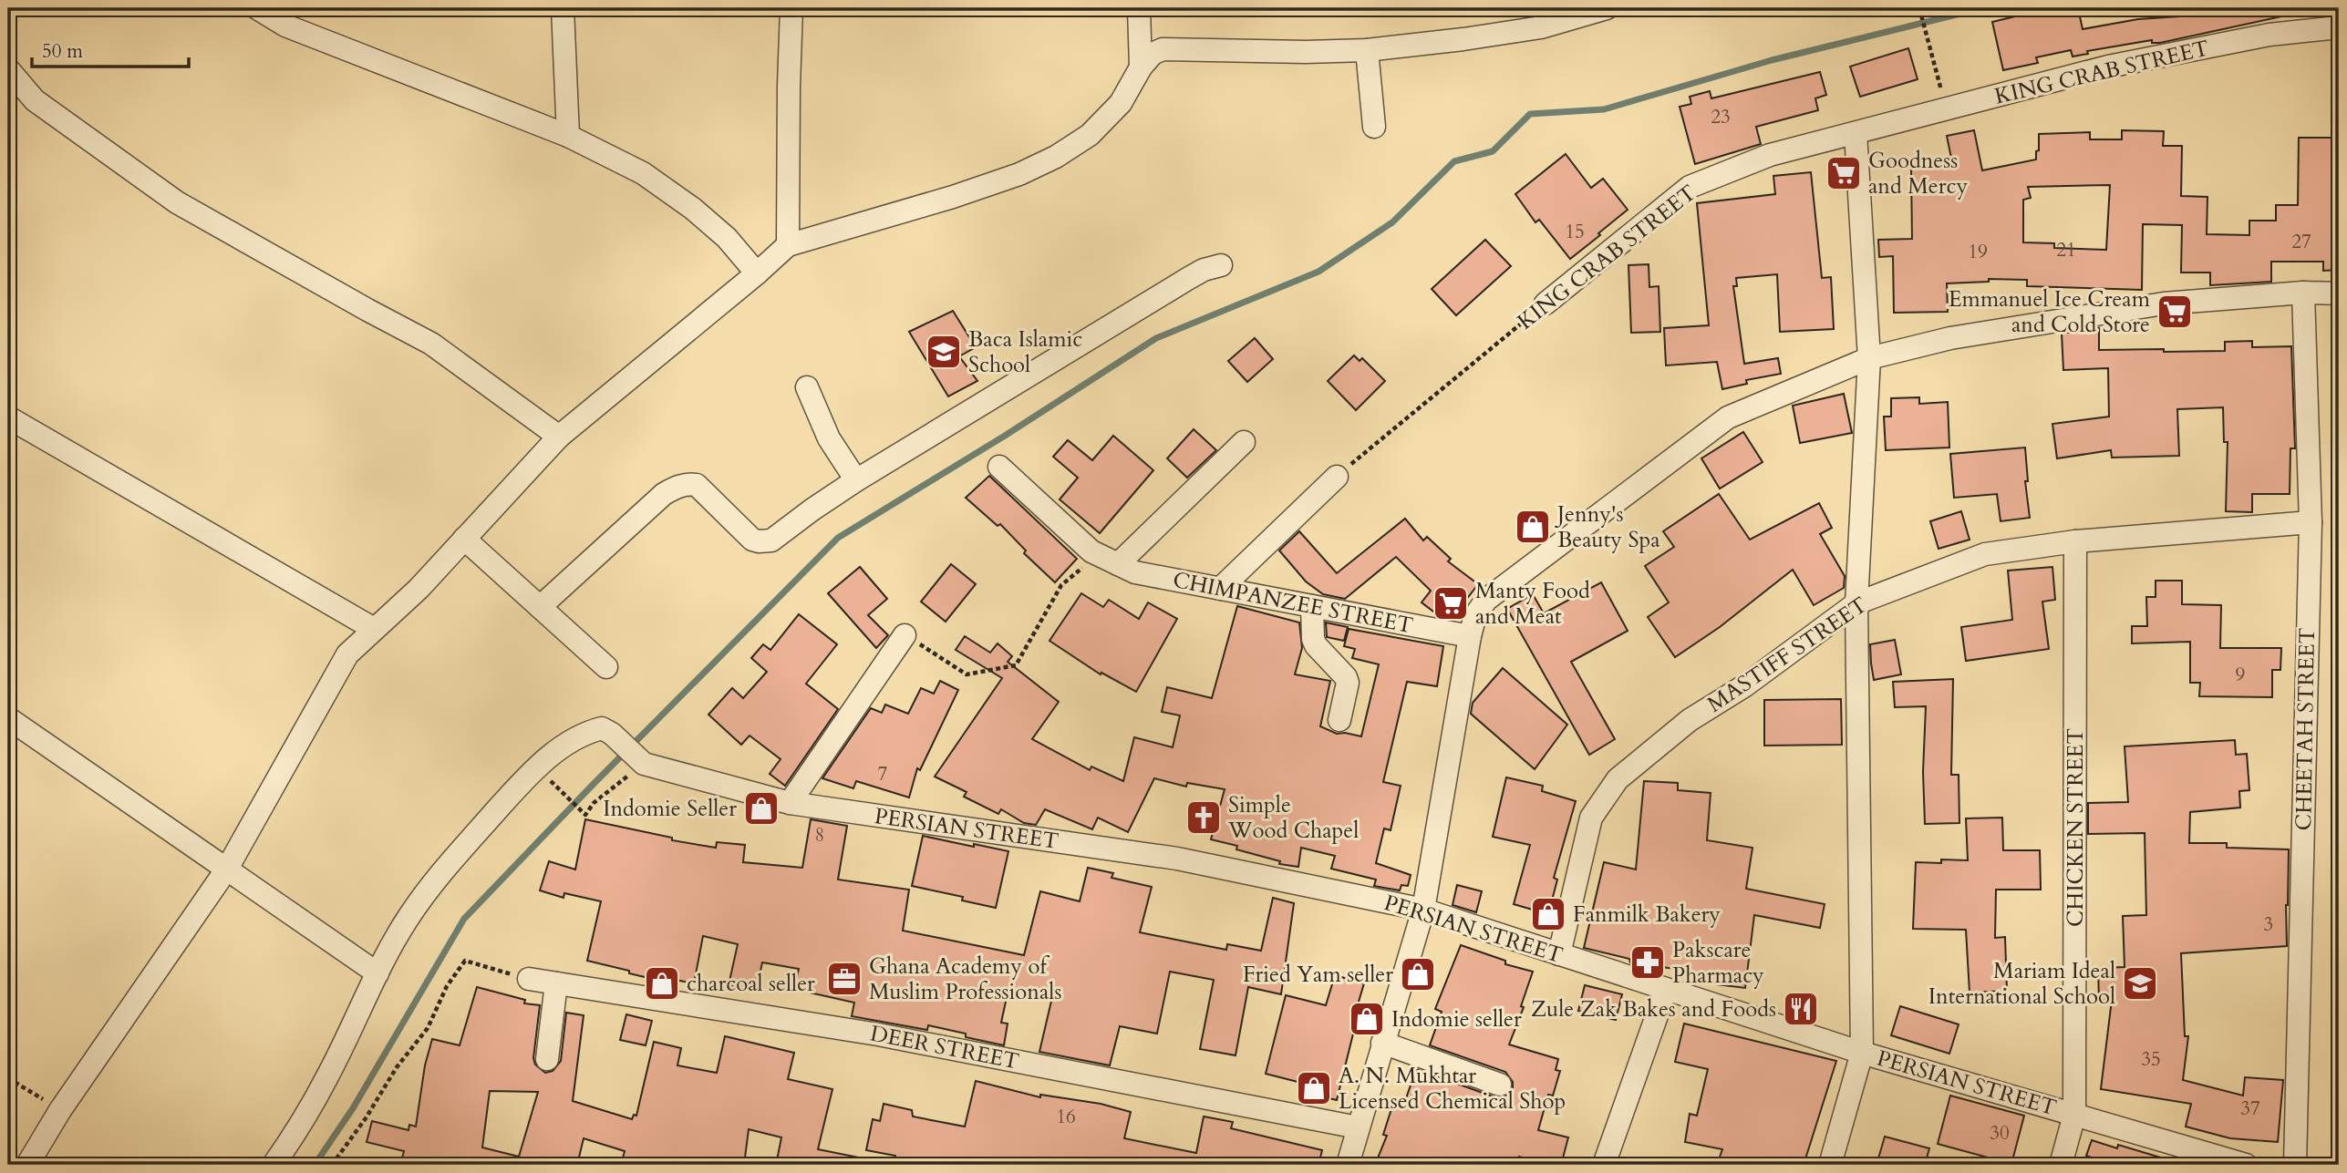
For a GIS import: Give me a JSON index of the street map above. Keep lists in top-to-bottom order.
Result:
{
  "streets": {
    "street": [
      "KING CRAB STREET",
      "CHIMPANZEE STREET",
      "MASTIFF STREET",
      "CHEETAH STREET",
      "CHICKEN STREET",
      "PERSIAN STREET",
      "DEER STREET"
    ]
  },
  "crossings": [
    ["MASTIFF STREET", "CHEETAH STREET"],
    ["MASTIFF STREET", "CHICKEN STREET"],
    ["MASTIFF STREET", "PERSIAN STREET"],
    ["CHICKEN STREET", "PERSIAN STREET"]
  ],
  "places": {
    "supermarket": ["Goodness and Mercy", "Emmanuel Ice Cream and Cold Store", "Manty Food and Meat"],
    "school or university": ["Baca Islamic School", "Mariam Ideal International School"],
    "shop": [
      "Jenny's Beauty Spa",
      "Indomie Seller",
      "Fanmilk Bakery",
      "Fried Yam seller",
      "charcoal seller",
      "Indomie seller",
      "A. N. Mukhtar Licensed Chemical Shop"
    ],
    "church": ["Simple Wood Chapel"],
    "pharmacy": ["Pakscare Pharmacy"],
    "office": ["Ghana Academy of Muslim Professionals"],
    "restaurant": ["Zule Zak Bakes and Foods"]
  },
  "house_numbers": [
    "23",
    "15",
    "27",
    "21",
    "19",
    "9",
    "7",
    "8",
    "3",
    "35",
    "37",
    "16",
    "30"
  ],
  "scale_bar": "50 m"
}
